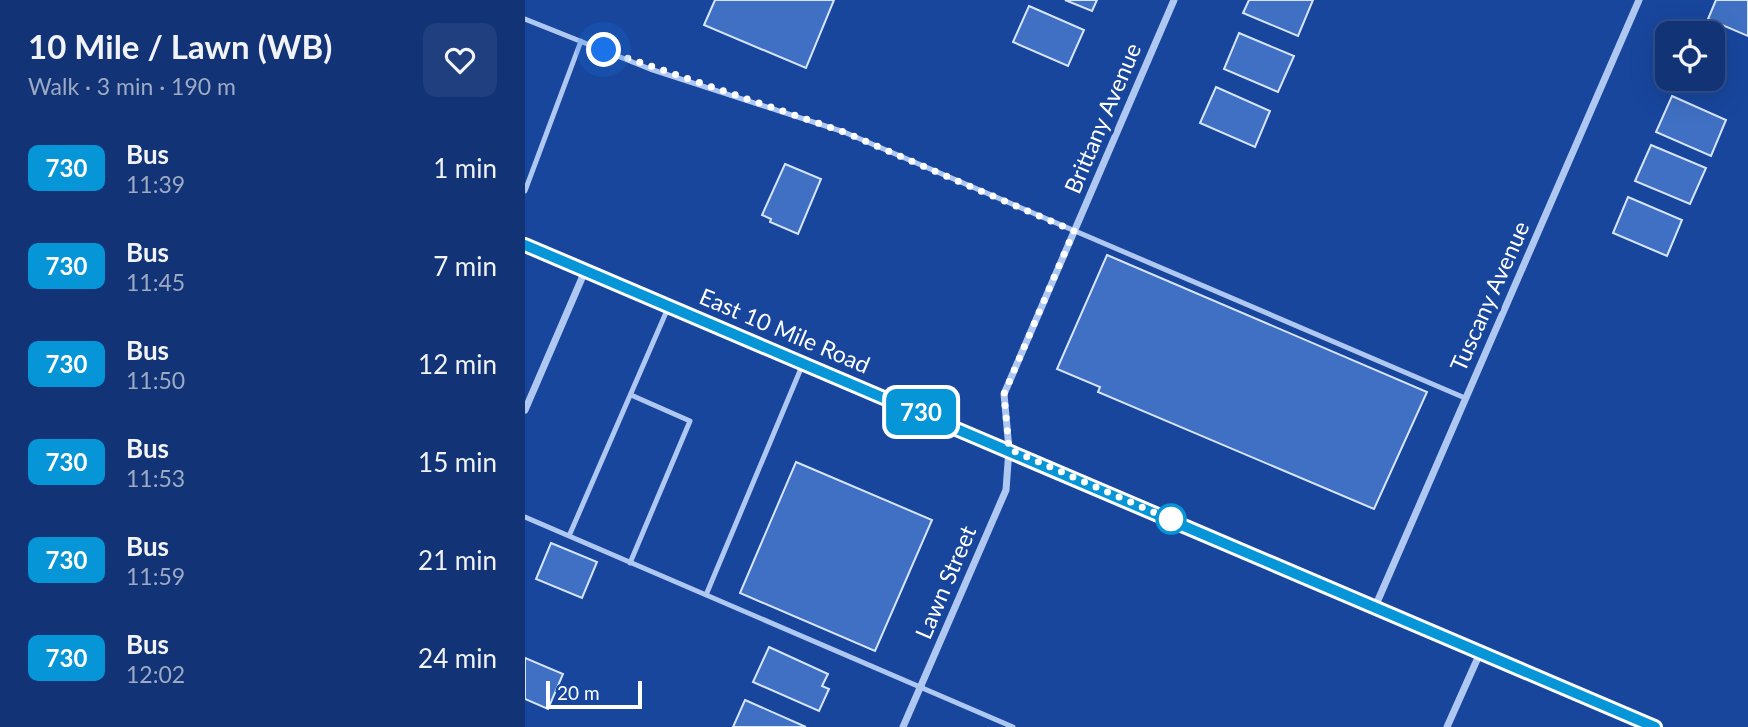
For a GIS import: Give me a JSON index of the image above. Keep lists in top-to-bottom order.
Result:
{
  "streets": {
    "main road": ["East 10 Mile Road"],
    "street": ["Brittany Avenue", "Tuscany Avenue", "Lawn Street"]
  },
  "crossings": [
    ["Brittany Avenue", "East 10 Mile Road"],
    ["Brittany Avenue", "Lawn Street"],
    ["Tuscany Avenue", "East 10 Mile Road"],
    ["East 10 Mile Road", "Lawn Street"]
  ],
  "lines": ["bus line 730"],
  "scale_bar": "20 m",
  "page": {
    "heading": ["10 Mile / Lawn (WB)", "Walk · 3 min · 190 m"],
    "on_map": "730",
    "list": [
      {
        "mark": "730",
        "name": "Bus",
        "note": "11:39",
        "value": "1 min"
      },
      {
        "mark": "730",
        "name": "Bus",
        "note": "11:45",
        "value": "7 min"
      },
      {
        "mark": "730",
        "name": "Bus",
        "note": "11:50",
        "value": "12 min"
      },
      {
        "mark": "730",
        "name": "Bus",
        "note": "11:53",
        "value": "15 min"
      },
      {
        "mark": "730",
        "name": "Bus",
        "note": "11:59",
        "value": "21 min"
      },
      {
        "mark": "730",
        "name": "Bus",
        "note": "12:02",
        "value": "24 min"
      }
    ],
    "scale": "20 m"
  }
}
